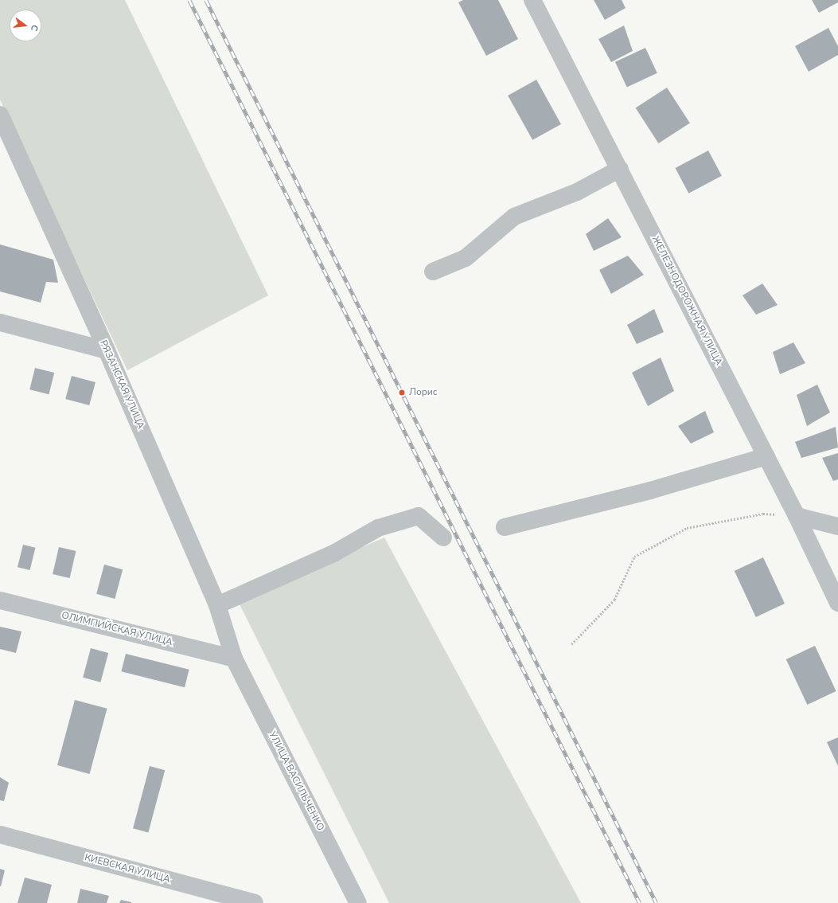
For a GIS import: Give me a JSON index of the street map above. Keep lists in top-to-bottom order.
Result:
{
  "streets": {
    "street": [
      "ЖЕЛЕЗНОДОРОЖНАЯ УЛИЦА",
      "РЯЗАНСКАЯ УЛИЦА",
      "ОЛИМПИЙСКАЯ УЛИЦА",
      "УЛИЦА ВАСИЛЬЧЕНКО",
      "КИЕВСКАЯ УЛИЦА"
    ]
  },
  "crossings": [
    ["РЯЗАНСКАЯ УЛИЦА", "ОЛИМПИЙСКАЯ УЛИЦА"],
    ["РЯЗАНСКАЯ УЛИЦА", "УЛИЦА ВАСИЛЬЧЕНКО"],
    ["ОЛИМПИЙСКАЯ УЛИЦА", "УЛИЦА ВАСИЛЬЧЕНКО"]
  ],
  "places": ["Лорис"],
  "north": "right"
}
